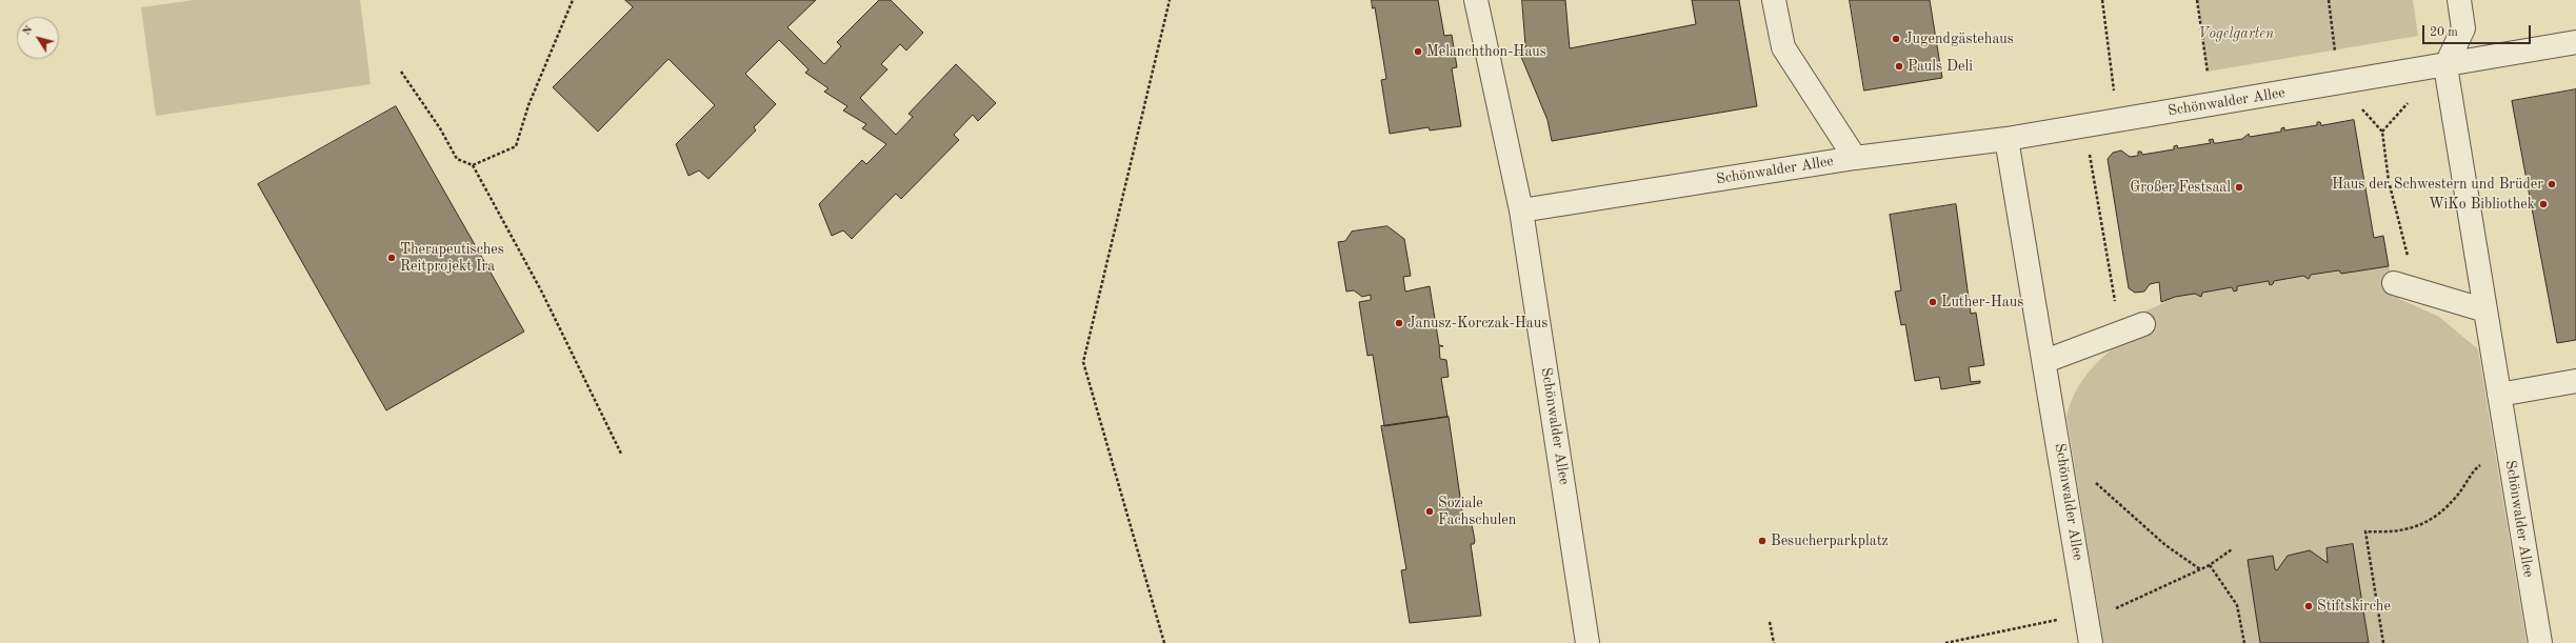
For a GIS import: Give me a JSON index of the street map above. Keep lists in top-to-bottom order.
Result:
{
  "streets": {
    "street": ["Schönwalder Allee"]
  },
  "parks": ["Vogelgarten"],
  "places": [
    "Jugendgästehaus",
    "Melanchthon-Haus",
    "Pauls Deli",
    "Haus der Schwestern und Brüder",
    "Großer Festsaal",
    "WiKo Bibliothek",
    "Therapeutisches Reitprojekt Ira",
    "Luther-Haus",
    "Janusz-Korczak-Haus",
    "Soziale Fachschulen",
    "Besucherparkplatz",
    "Stiftskirche"
  ],
  "scale_bar": "20 m",
  "north": "top left"
}
